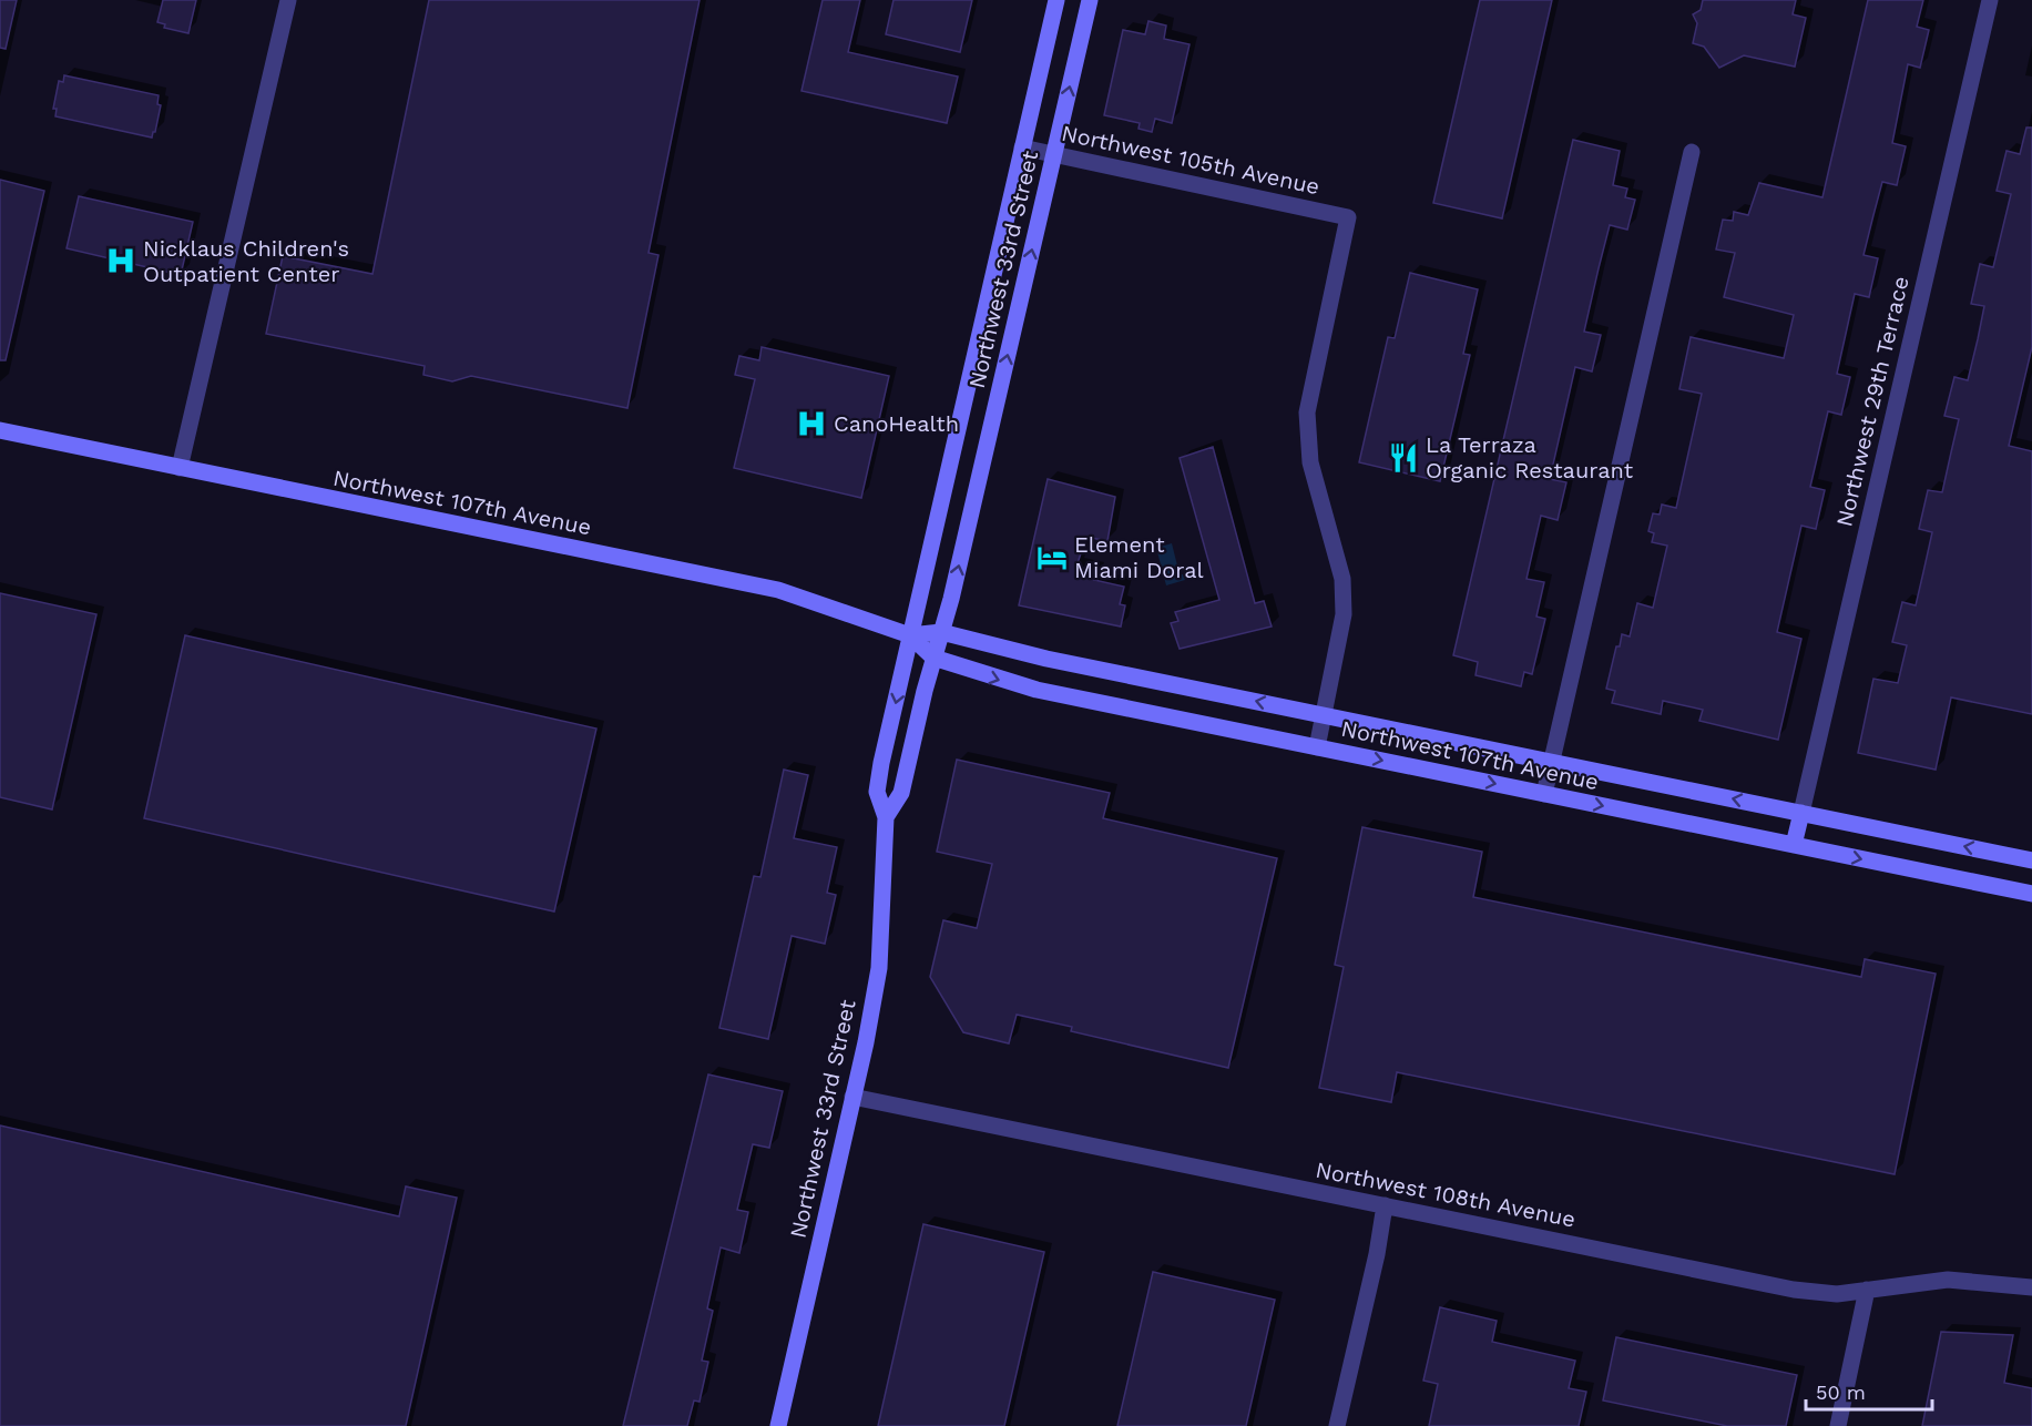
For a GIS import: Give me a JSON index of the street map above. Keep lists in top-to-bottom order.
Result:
{
  "streets": {
    "main road": ["Northwest 33rd Street", "Northwest 107th Avenue"],
    "street": ["Northwest 105th Avenue", "Northwest 29th Terrace", "Northwest 108th Avenue"]
  },
  "crossings": [
    ["Northwest 105th Avenue", "Northwest 33rd Street"],
    ["Northwest 105th Avenue", "Northwest 107th Avenue"],
    ["Northwest 33rd Street", "Northwest 107th Avenue"],
    ["Northwest 33rd Street", "Northwest 108th Avenue"],
    ["Northwest 29th Terrace", "Northwest 107th Avenue"]
  ],
  "places": {
    "hospital": ["Nicklaus Children's Outpatient Center", "CanoHealth"],
    "restaurant": ["La Terraza Organic Restaurant"],
    "hotel": ["Element Miami Doral"]
  },
  "scale_bar": "50 m"
}
